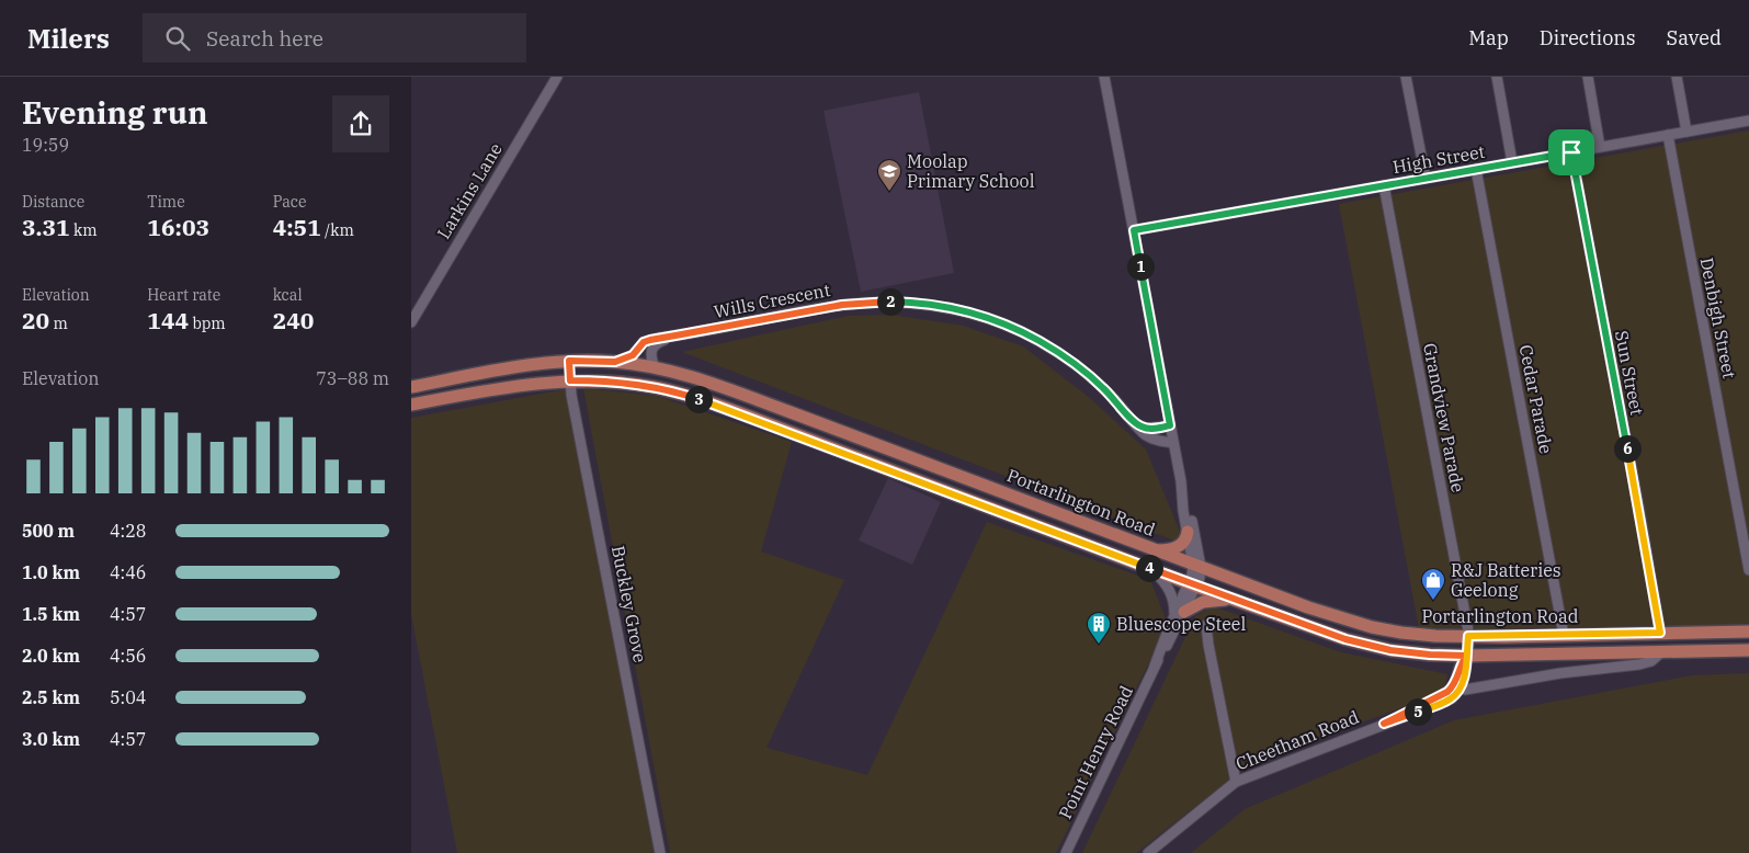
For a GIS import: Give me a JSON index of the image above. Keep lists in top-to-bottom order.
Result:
{
  "streets": {
    "main road": ["Portarlington Road"],
    "street": [
      "High Street",
      "Larkins Lane",
      "Wills Crescent",
      "Denbigh Street",
      "Sun Street",
      "Cedar Parade",
      "Grandview Parade",
      "Buckley Grove",
      "Cheetham Road",
      "Point Henry Road"
    ]
  },
  "crossings": [
    ["High Street", "Denbigh Street"],
    ["High Street", "Sun Street"],
    ["High Street", "Cedar Parade"],
    ["High Street", "Grandview Parade"],
    ["Wills Crescent", "Portarlington Road"],
    ["Sun Street", "Portarlington Road"],
    ["Cedar Parade", "Portarlington Road"],
    ["Grandview Parade", "Portarlington Road"],
    ["Portarlington Road", "Buckley Grove"],
    ["Portarlington Road", "Point Henry Road"]
  ],
  "places": {
    "school or university": ["Moolap Primary School"],
    "shop": ["R&J Batteries Geelong"],
    "building": ["Bluescope Steel"]
  },
  "page": {
    "header": "Milers",
    "search": "Search here",
    "nav": ["Map", "Directions", "Saved"],
    "heading": ["Evening run", "19:59"],
    "stats": [
      ["Distance", "3.31 km"],
      ["Time", "16:03"],
      ["Pace", "4:51 /km"],
      ["Elevation", "20 m"],
      ["Heart rate", "144 bpm"],
      ["kcal", "240"]
    ],
    "pins": [
      "1",
      "2",
      "3",
      "6",
      "4",
      "5"
    ],
    "chart": ["Elevation", "73–88 m"],
    "list": [
      {
        "name": "500 m",
        "note": "4:28"
      },
      {
        "name": "1.0 km",
        "note": "4:46"
      },
      {
        "name": "1.5 km",
        "note": "4:57"
      },
      {
        "name": "2.0 km",
        "note": "4:56"
      },
      {
        "name": "2.5 km",
        "note": "5:04"
      },
      {
        "name": "3.0 km",
        "note": "4:57"
      }
    ]
  }
}
